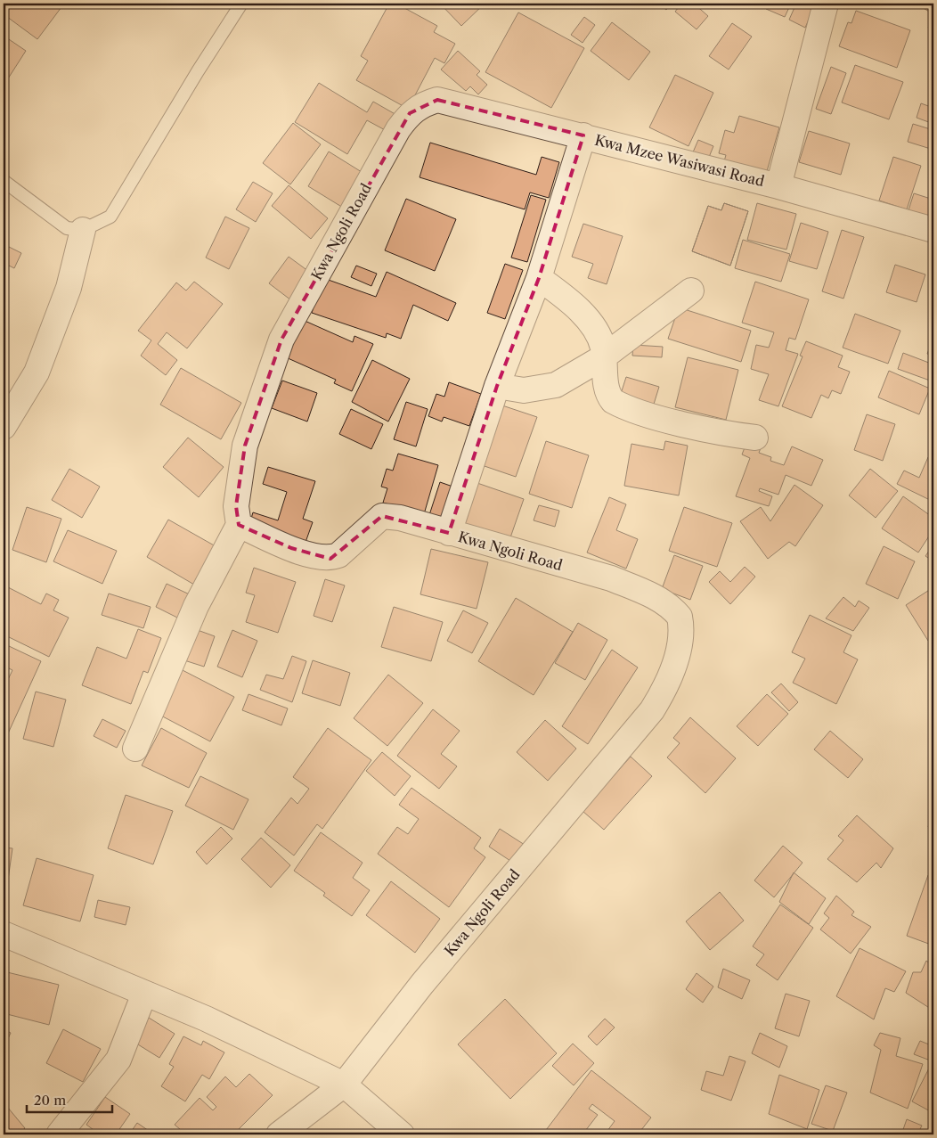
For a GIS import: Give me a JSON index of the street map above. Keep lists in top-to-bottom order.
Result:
{
  "streets": {
    "street": ["Kwa Mzee Wasiwasi Road", "Kwa Ngoli Road"]
  },
  "crossings": [
    ["Kwa Mzee Wasiwasi Road", "Kwa Ngoli Road"]
  ],
  "scale_bar": "20 m"
}
